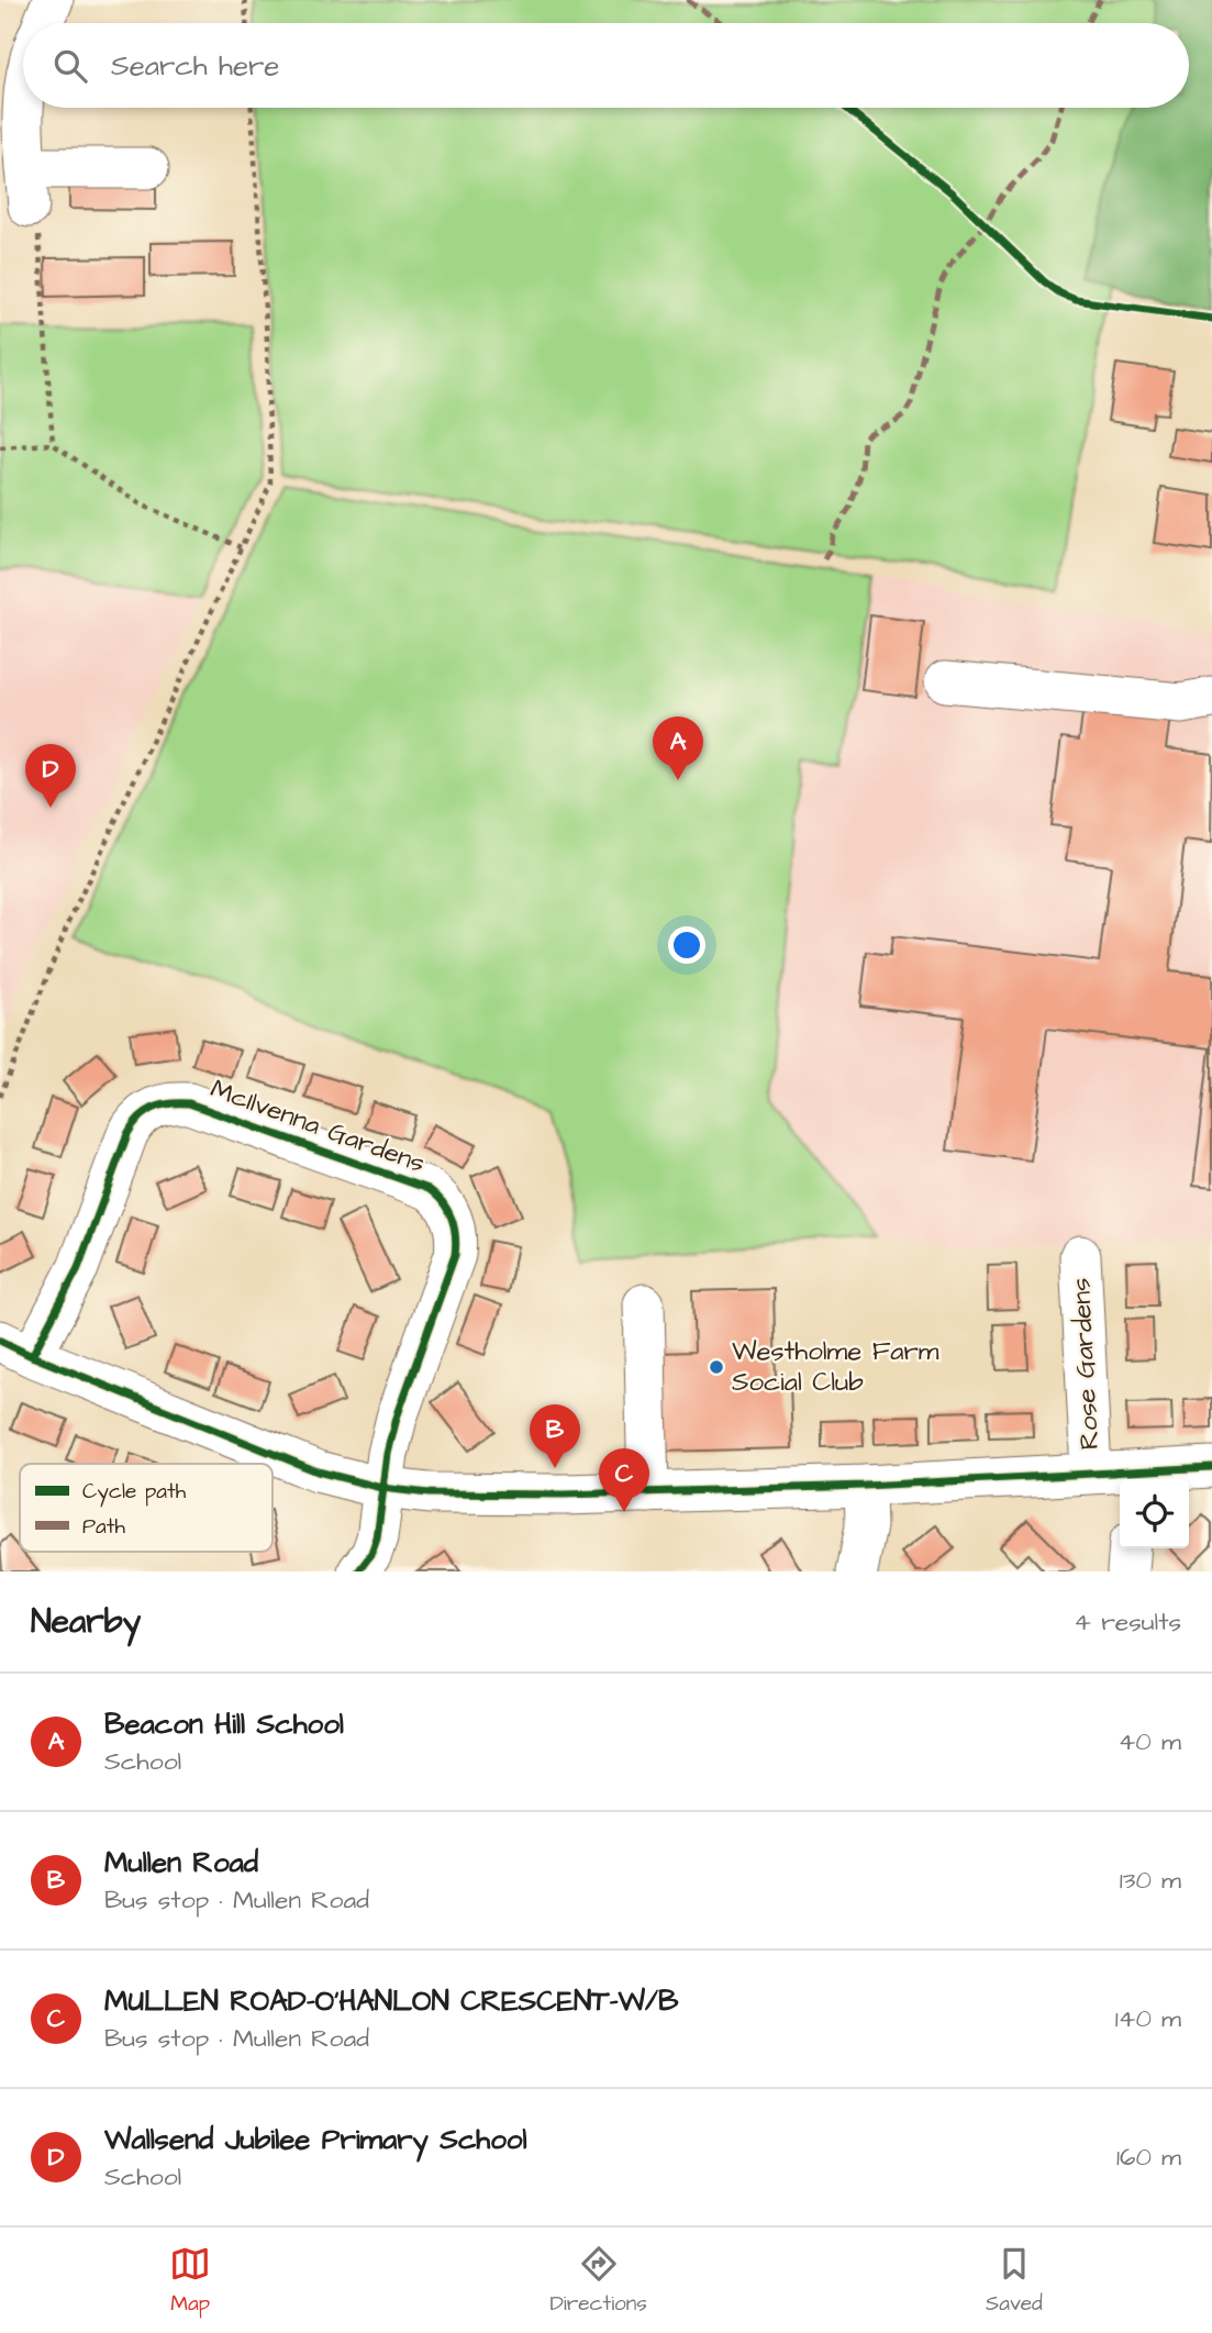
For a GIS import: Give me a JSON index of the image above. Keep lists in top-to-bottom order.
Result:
{
  "streets": {
    "street": ["McIlvenna Gardens", "Rose Gardens"]
  },
  "places": ["Westholme Farm Social Club"],
  "legend": ["Cycle path", "Path"],
  "page": {
    "search": "Search here",
    "pins": [
      "A",
      "D",
      "B",
      "C"
    ],
    "heading": ["Nearby", "4 results"],
    "list": [
      {
        "mark": "A",
        "name": "Beacon Hill School",
        "note": "School",
        "value": "40 m"
      },
      {
        "mark": "B",
        "name": "Mullen Road",
        "note": "Bus stop · Mullen Road",
        "value": "130 m"
      },
      {
        "mark": "C",
        "name": "MULLEN ROAD-O'HANLON CRESCENT-W/B",
        "note": "Bus stop · Mullen Road",
        "value": "140 m"
      },
      {
        "mark": "D",
        "name": "Wallsend Jubilee Primary School",
        "note": "School",
        "value": "160 m"
      }
    ],
    "nav": ["Map", "Directions", "Saved"]
  }
}
